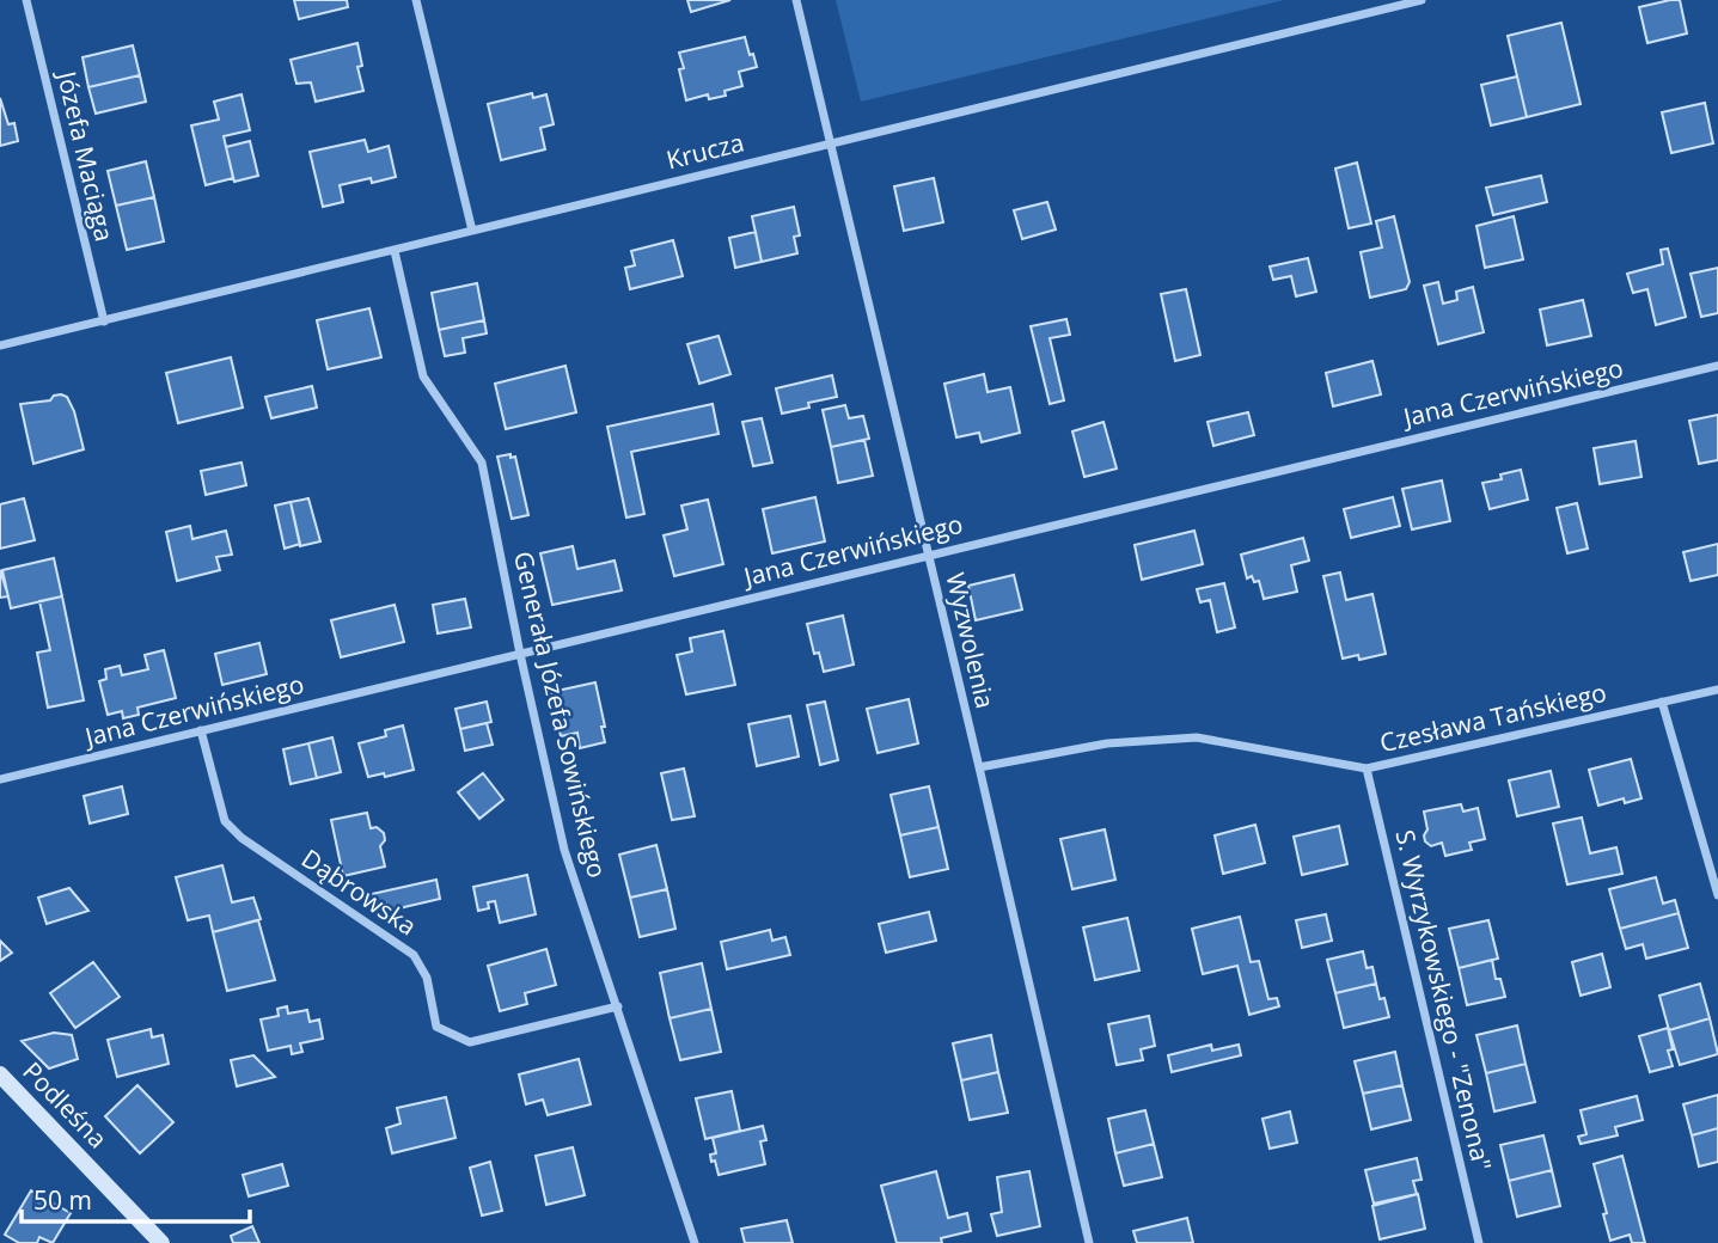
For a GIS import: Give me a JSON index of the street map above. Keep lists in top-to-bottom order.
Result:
{
  "streets": {
    "street": [
      "Krucza",
      "Józefa Maciąga",
      "Jana Czerwińskiego",
      "Wyzwolenia",
      "Generała Józefa Sowińskiego",
      "Czesława Tańskiego",
      "Dąbrowska",
      "S. Wyrzykowskiego - \"Zenona\"",
      "Podleśna"
    ]
  },
  "crossings": [
    ["Krucza", "Józefa Maciąga"],
    ["Krucza", "Wyzwolenia"],
    ["Krucza", "Generała Józefa Sowińskiego"],
    ["Jana Czerwińskiego", "Wyzwolenia"],
    ["Jana Czerwińskiego", "Generała Józefa Sowińskiego"],
    ["Jana Czerwińskiego", "Dąbrowska"],
    ["Wyzwolenia", "Czesława Tańskiego"],
    ["Generała Józefa Sowińskiego", "Dąbrowska"],
    ["Czesława Tańskiego", "S. Wyrzykowskiego - \"Zenona\""]
  ],
  "scale_bar": "50 m"
}
